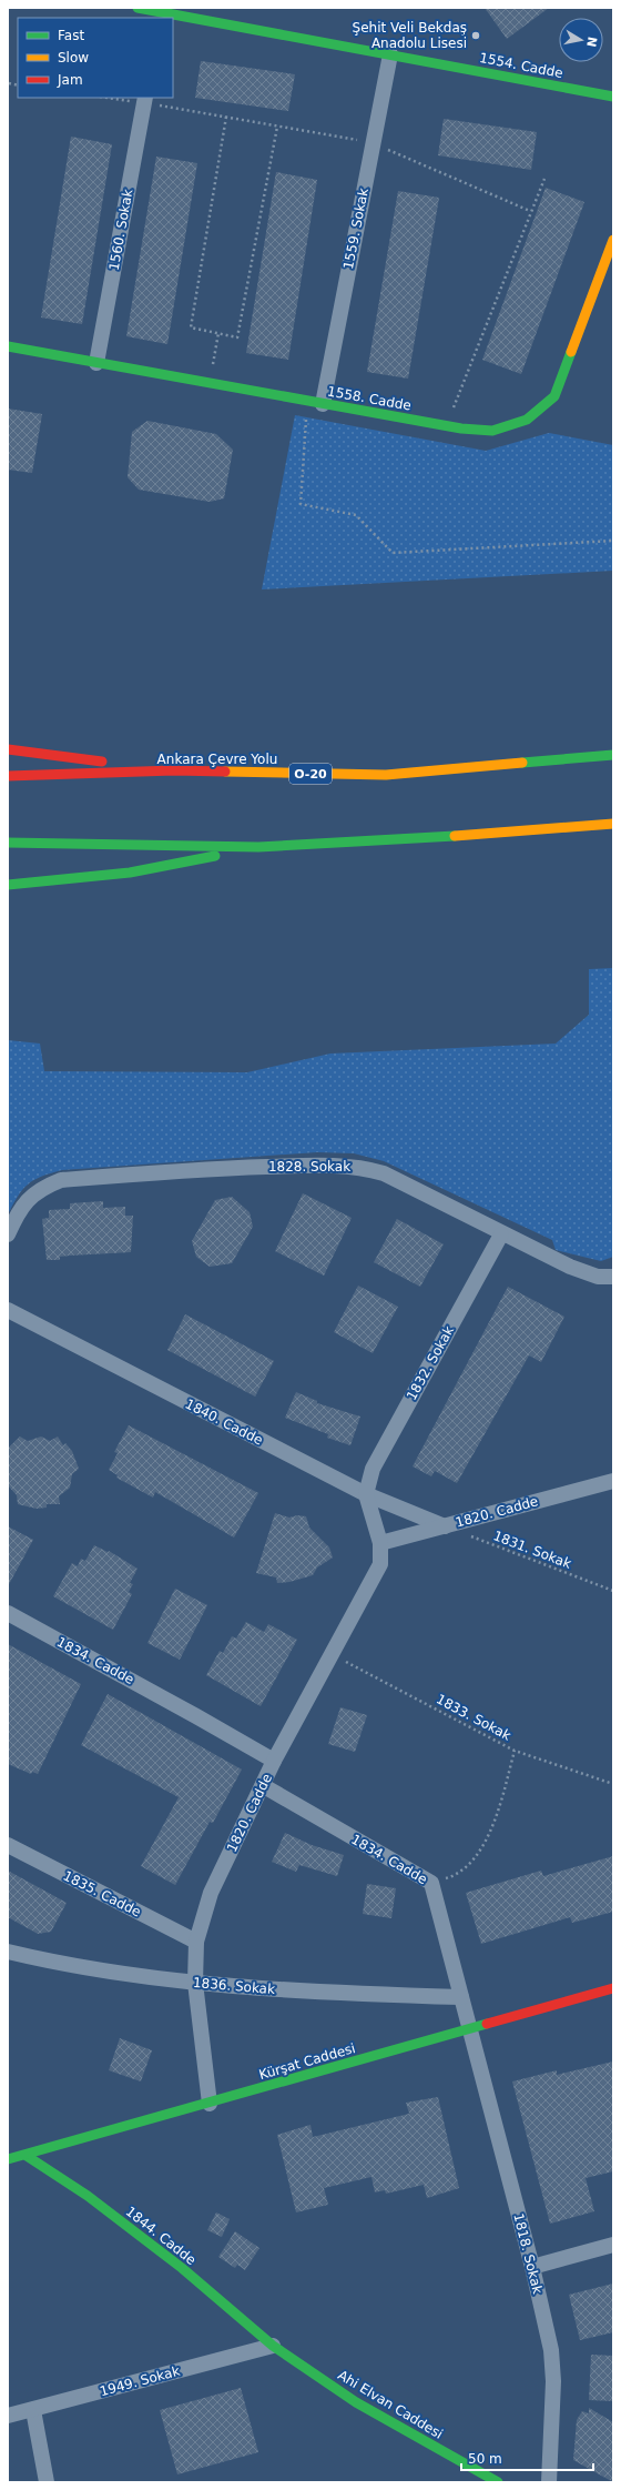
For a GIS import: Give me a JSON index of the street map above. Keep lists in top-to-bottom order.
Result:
{
  "streets": {
    "main road": [
      "1554. Cadde",
      "1558. Cadde",
      "Ankara Çevre Yolu",
      "O-20",
      "Kürşat Caddesi",
      "1844. Cadde",
      "Ahi Elvan Caddesi"
    ],
    "street": [
      "1559. Sokak",
      "1560. Sokak",
      "1828. Sokak",
      "1832. Sokak",
      "1840. Cadde",
      "1820. Cadde",
      "1834. Cadde",
      "1835. Cadde",
      "1836. Sokak",
      "1818. Sokak",
      "1949. Sokak"
    ],
    "path": ["1831. Sokak", "1833. Sokak"]
  },
  "crossings": [
    ["1554. Cadde", "1559. Sokak"],
    ["1559. Sokak", "1558. Cadde"],
    ["1560. Sokak", "1558. Cadde"],
    ["1828. Sokak", "1832. Sokak"],
    ["1832. Sokak", "1840. Cadde"],
    ["1832. Sokak", "1820. Cadde"],
    ["1840. Cadde", "1820. Cadde"],
    ["1820. Cadde", "1834. Cadde"],
    ["1820. Cadde", "1833. Sokak"],
    ["1820. Cadde", "1835. Cadde"],
    ["1820. Cadde", "1836. Sokak"],
    ["1820. Cadde", "Kürşat Caddesi"],
    ["1834. Cadde", "1836. Sokak"],
    ["1834. Cadde", "Kürşat Caddesi"],
    ["1834. Cadde", "1818. Sokak"],
    ["Kürşat Caddesi", "1844. Cadde"],
    ["Kürşat Caddesi", "1818. Sokak"],
    ["1844. Cadde", "1949. Sokak"],
    ["1844. Cadde", "Ahi Elvan Caddesi"],
    ["1949. Sokak", "Ahi Elvan Caddesi"]
  ],
  "places": ["Şehit Veli Bekdaş Anadolu Lisesi"],
  "legend": ["Fast", "Slow", "Jam"],
  "scale_bar": "50 m",
  "north": "right"
}
